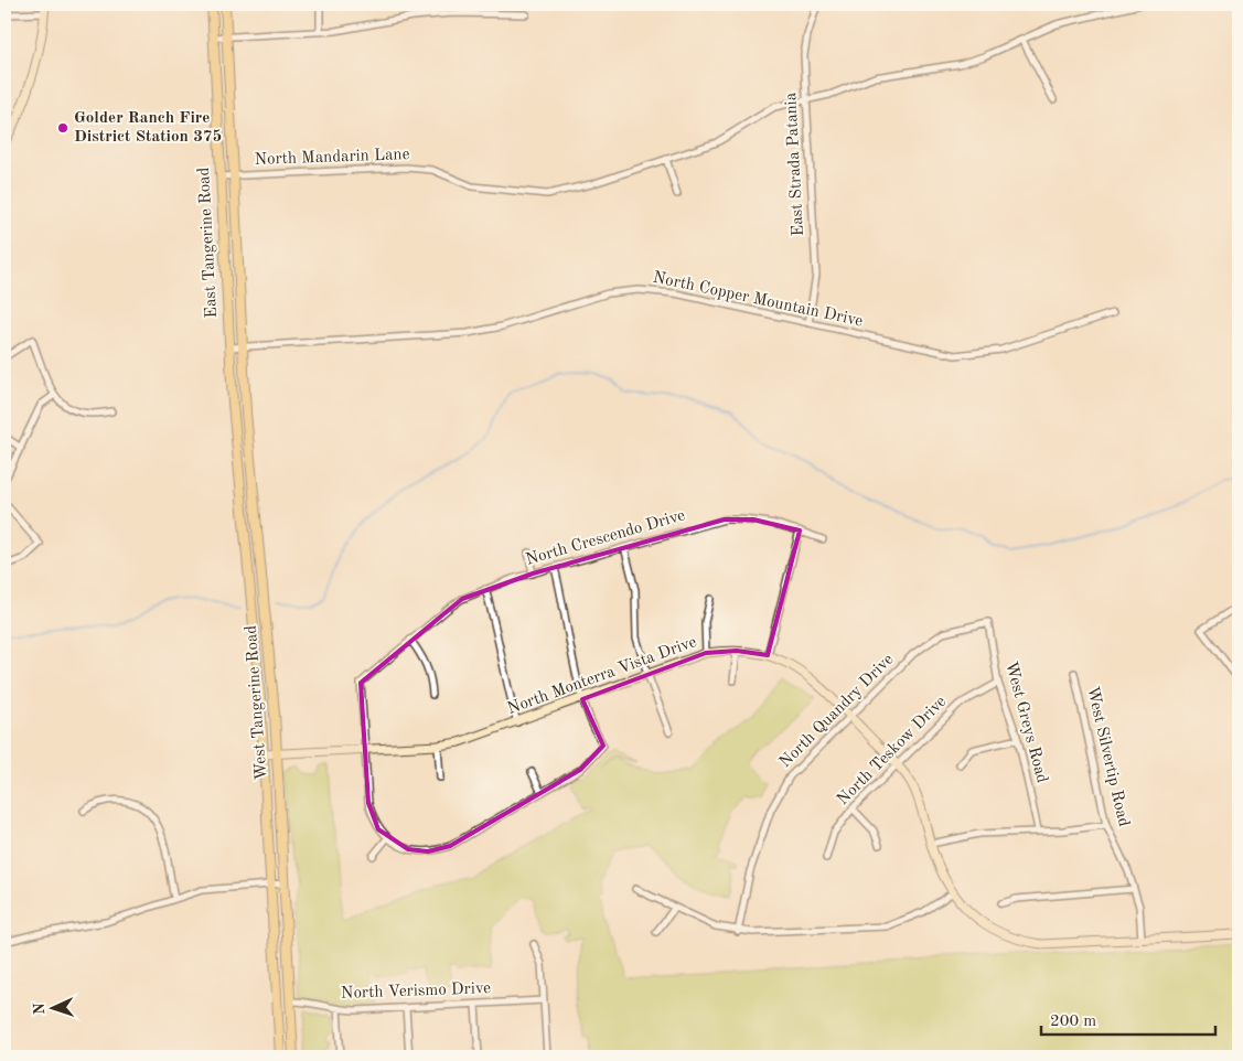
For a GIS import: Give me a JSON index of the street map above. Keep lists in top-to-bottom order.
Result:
{
  "streets": {
    "main road": ["East Tangerine Road", "West Tangerine Road"],
    "street": [
      "North Mandarin Lane",
      "East Strada Patania",
      "North Copper Mountain Drive",
      "North Crescendo Drive",
      "North Monterra Vista Drive",
      "North Quandry Drive",
      "West Greys Road",
      "North Teskow Drive",
      "West Silvertip Road",
      "North Verismo Drive"
    ]
  },
  "crossings": [
    ["North Mandarin Lane", "East Strada Patania"],
    ["North Mandarin Lane", "East Tangerine Road"],
    ["East Strada Patania", "North Copper Mountain Drive"],
    ["East Tangerine Road", "North Copper Mountain Drive"],
    ["East Tangerine Road", "West Tangerine Road"],
    ["North Copper Mountain Drive", "West Tangerine Road"],
    ["North Crescendo Drive", "North Monterra Vista Drive"],
    ["North Monterra Vista Drive", "West Tangerine Road"],
    ["North Monterra Vista Drive", "North Quandry Drive"],
    ["North Monterra Vista Drive", "North Teskow Drive"],
    ["North Monterra Vista Drive", "West Silvertip Road"],
    ["West Tangerine Road", "North Verismo Drive"],
    ["North Quandry Drive", "West Greys Road"],
    ["West Greys Road", "North Teskow Drive"]
  ],
  "places": ["Golder Ranch Fire District Station 375"],
  "scale_bar": "200 m",
  "north": "left"
}
